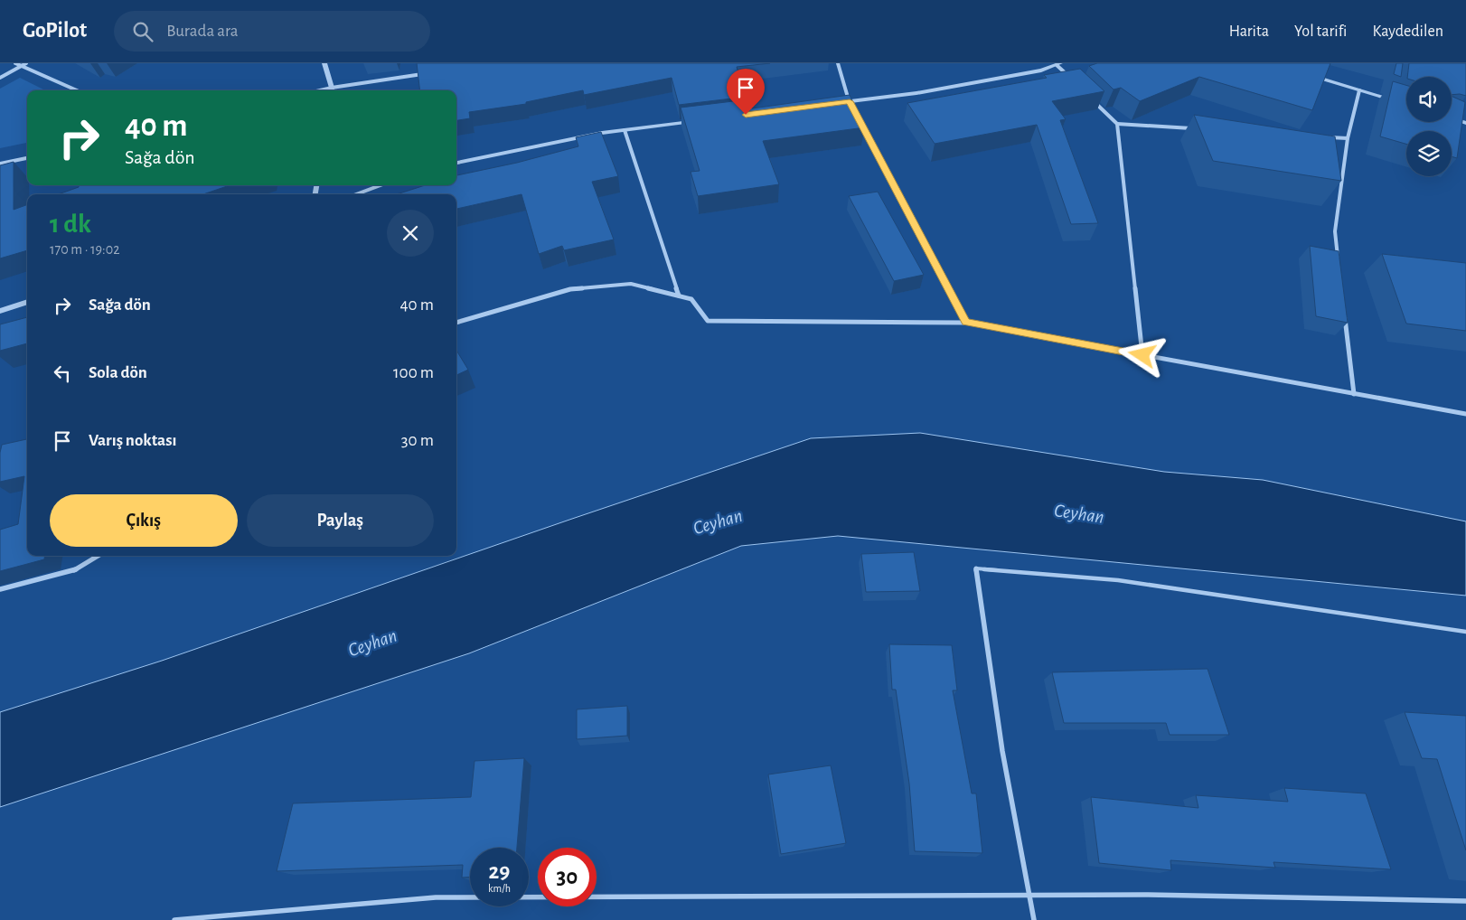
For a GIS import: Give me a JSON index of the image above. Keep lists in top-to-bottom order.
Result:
{
  "water": ["Ceyhan"],
  "page": {
    "header": "GoPilot",
    "search": "Burada ara",
    "nav": ["Harita", "Yol tarifi", "Kaydedilen"],
    "turn": ["40 m", "Sağa dön"],
    "heading": ["1 dk", "170 m · 19:02"],
    "list": [
      {
        "name": "Sağa dön",
        "value": "40 m"
      },
      {
        "name": "Sola dön",
        "value": "100 m"
      },
      {
        "name": "Varış noktası",
        "value": "30 m"
      }
    ],
    "buttons": ["Çıkış", "Paylaş"],
    "speed": "29 km/h",
    "limit": "30"
  }
}
